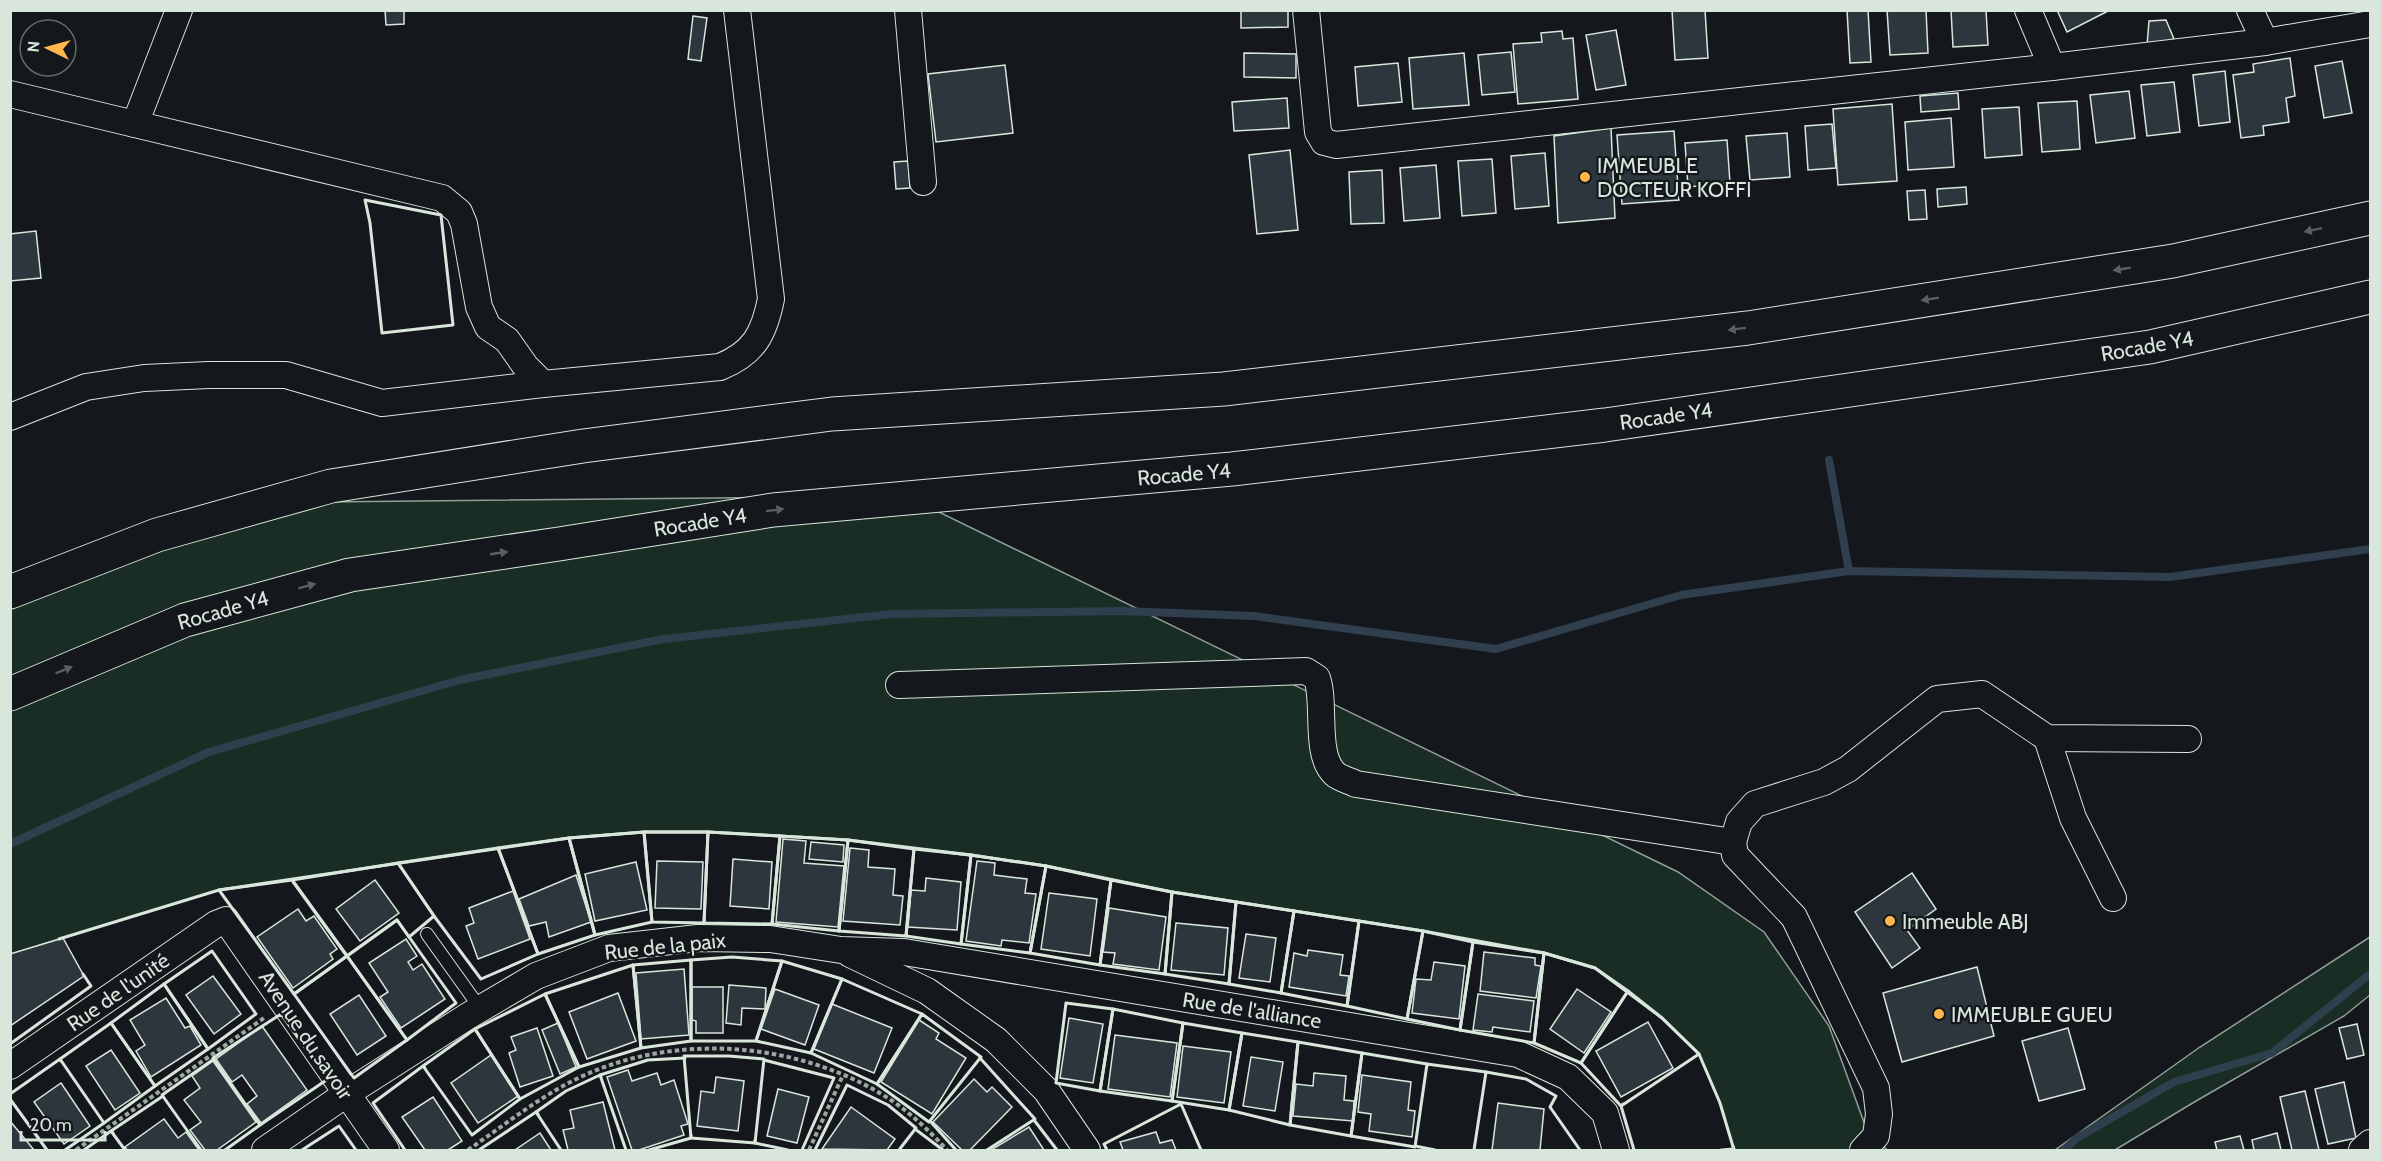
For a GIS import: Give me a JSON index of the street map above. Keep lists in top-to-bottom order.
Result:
{
  "streets": {
    "highway": ["Rocade Y4"],
    "street": [
      "Rue de la paix",
      "Rue de l'unité",
      "Rue de l'alliance",
      "Avenue du savoir"
    ]
  },
  "crossings": [
    ["Rue de la paix", "Rue de l'alliance"],
    ["Rue de la paix", "Avenue du savoir"],
    ["Rue de l'unité", "Avenue du savoir"]
  ],
  "places": ["IMMEUBLE DOCTEUR KOFFI", "Immeuble ABJ", "IMMEUBLE GUEU"],
  "scale_bar": "20 m",
  "north": "left"
}
